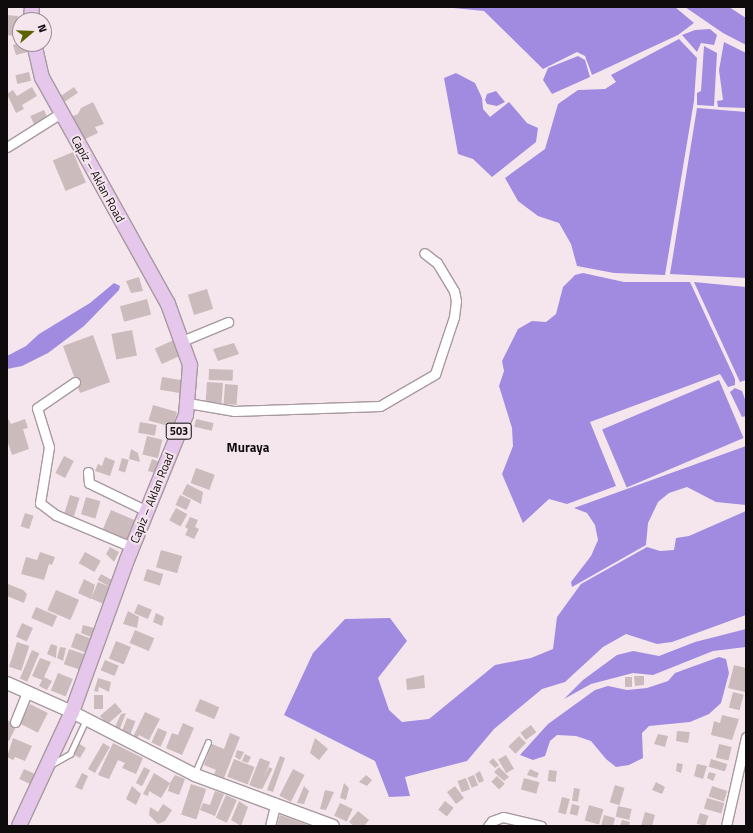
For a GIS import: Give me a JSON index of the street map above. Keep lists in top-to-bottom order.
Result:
{
  "streets": {
    "main road": ["Capiz – Aklan Road", "503"]
  },
  "districts": ["Muraya"],
  "north": "right"
}
